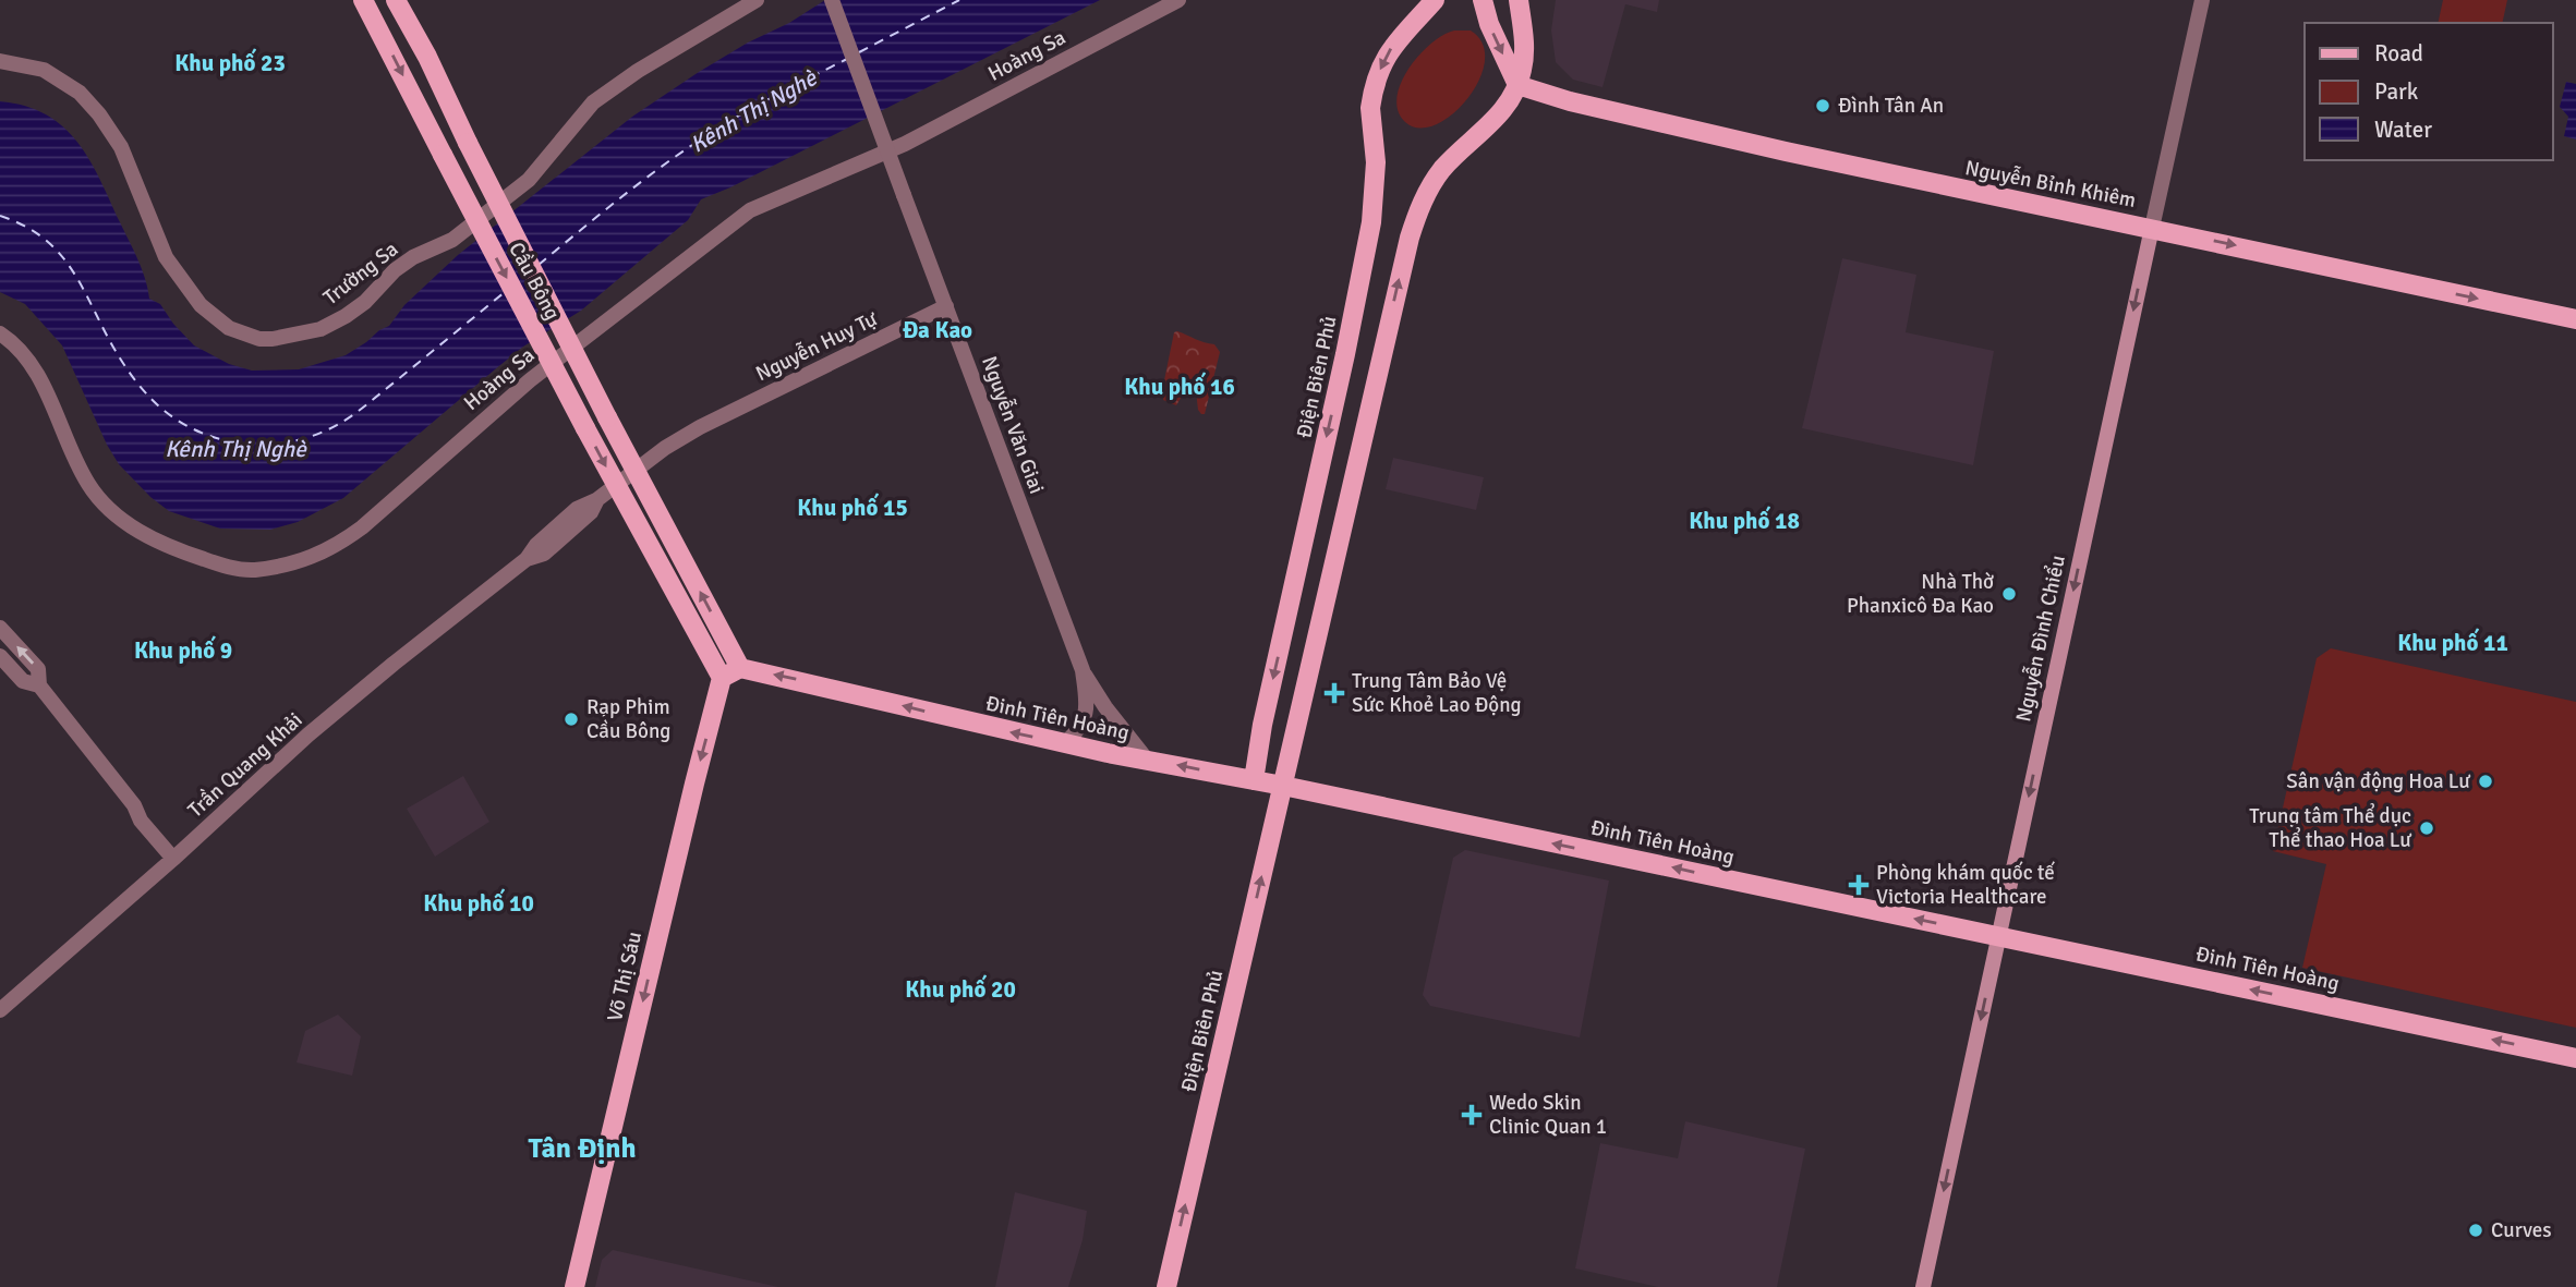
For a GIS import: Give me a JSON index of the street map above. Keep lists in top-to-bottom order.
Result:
{
  "streets": {
    "main road": [
      "Nguyễn Bỉnh Khiêm",
      "Cầu Bông",
      "Ðiện Biên Phủ",
      "Nguyễn Đình Chiểu",
      "Đinh Tiên Hoàng",
      "Võ Thị Sáu",
      "Điện Biên Phủ"
    ],
    "street": [
      "Hoàng Sa",
      "Trường Sa",
      "Nguyễn Huy Tự",
      "Nguyễn Văn Giai",
      "Trần Quang Khải"
    ]
  },
  "crossings": [
    ["Nguyễn Bỉnh Khiêm", "Nguyễn Đình Chiểu"],
    ["Cầu Bông", "Nguyễn Huy Tự"],
    ["Cầu Bông", "Trần Quang Khải"],
    ["Nguyễn Huy Tự", "Nguyễn Văn Giai"],
    ["Nguyễn Huy Tự", "Trần Quang Khải"],
    ["Ðiện Biên Phủ", "Đinh Tiên Hoàng"],
    ["Nguyễn Văn Giai", "Đinh Tiên Hoàng"],
    ["Nguyễn Đình Chiểu", "Đinh Tiên Hoàng"],
    ["Đinh Tiên Hoàng", "Điện Biên Phủ"]
  ],
  "one_way": [
    "Nguyễn Bỉnh Khiêm",
    "Nguyễn Đình Chiểu",
    "Đinh Tiên Hoàng",
    "Võ Thị Sáu",
    "Điện Biên Phủ"
  ],
  "districts": [
    "Khu phố 23",
    "Đa Kao",
    "Khu phố 16",
    "Khu phố 15",
    "Khu phố 18",
    "Khu phố 11",
    "Khu phố 9",
    "Khu phố 10",
    "Khu phố 20",
    "Tân Định"
  ],
  "water": ["Kênh Thị Nghè"],
  "places": {
    "other": [
      "Đình Tân An",
      "Nhà Thờ Phanxicô Đa Kao",
      "Rạp Phim Cầu Bông",
      "Sân vận động Hoa Lư",
      "Trung tâm Thể dục Thể thao Hoa Lư",
      "Curves"
    ],
    "health": ["Trung Tâm Bảo Vệ Sức Khoẻ Lao Động", "Phòng khám quốc tế Victoria Healthcare", "Wedo Skin Clinic Quan 1"]
  },
  "legend": ["Road", "Park", "Water"]
}
